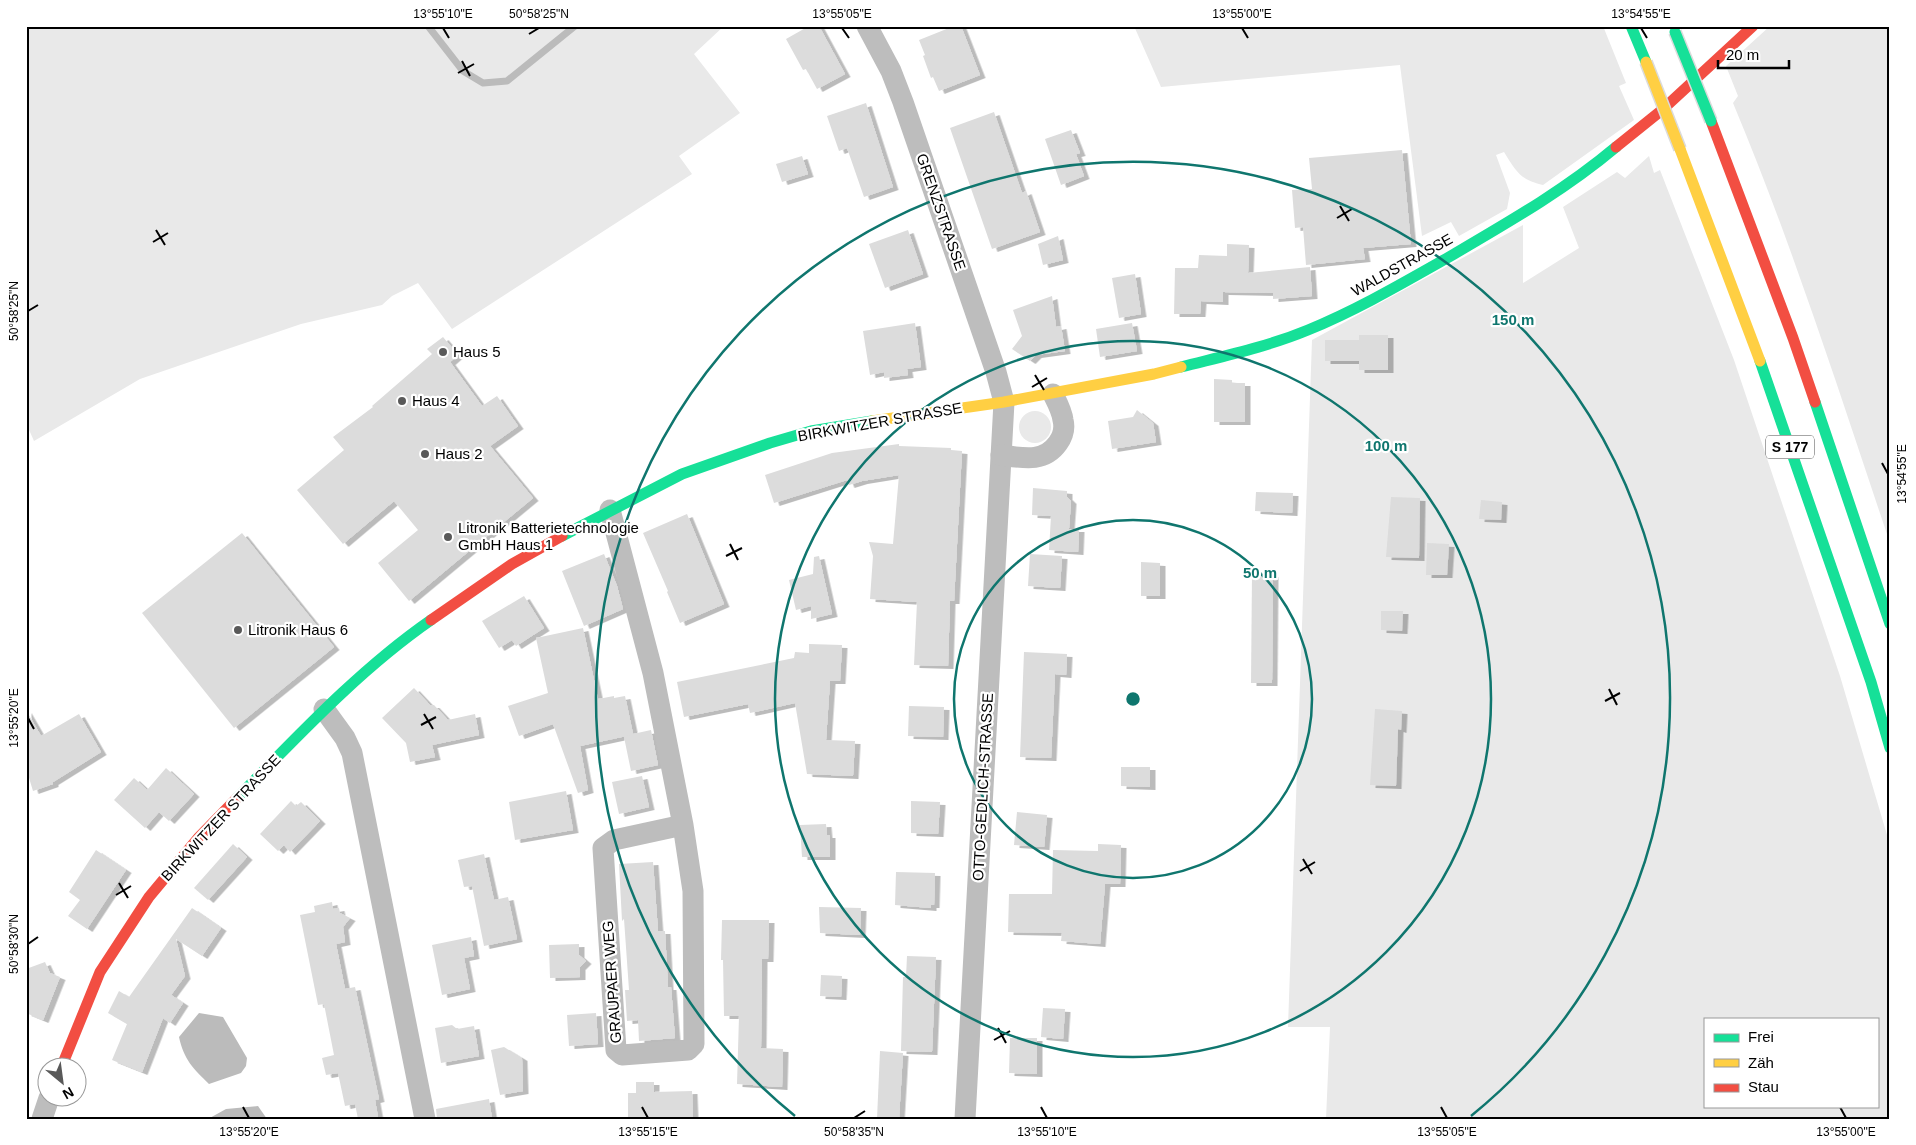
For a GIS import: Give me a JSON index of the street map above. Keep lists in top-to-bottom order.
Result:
{
  "streets": {
    "main road": ["WALDSTRASSE", "BIRKWITZER STRASSE", "S 177"],
    "street": ["GRENZSTRASSE", "OTTO-GEDLICH-STRASSE", "GRAUPAER WEG"]
  },
  "crossings": [
    ["GRENZSTRASSE", "WALDSTRASSE"],
    ["GRENZSTRASSE", "BIRKWITZER STRASSE"],
    ["GRENZSTRASSE", "OTTO-GEDLICH-STRASSE"],
    ["WALDSTRASSE", "BIRKWITZER STRASSE"],
    ["WALDSTRASSE", "OTTO-GEDLICH-STRASSE"],
    ["BIRKWITZER STRASSE", "OTTO-GEDLICH-STRASSE"],
    ["BIRKWITZER STRASSE", "GRAUPAER WEG"]
  ],
  "places": [
    "Haus 5",
    "Haus 4",
    "Haus 2",
    "Litronik Batterietechnologie GmbH Haus 1",
    "Litronik Haus 6"
  ],
  "legend": ["Frei", "Zäh", "Stau"],
  "scale_bar": "20 m",
  "north": "bottom right",
  "coordinates": [
    "13°55'10\"E",
    "50°58'25\"N",
    "13°55'05\"E",
    "13°55'00\"E",
    "13°54'55\"E",
    "13°55'20\"E",
    "50°58'30\"N",
    "13°55'15\"E",
    "50°58'35\"N"
  ],
  "rings": ["150 m", "100 m", "50 m"]
}
